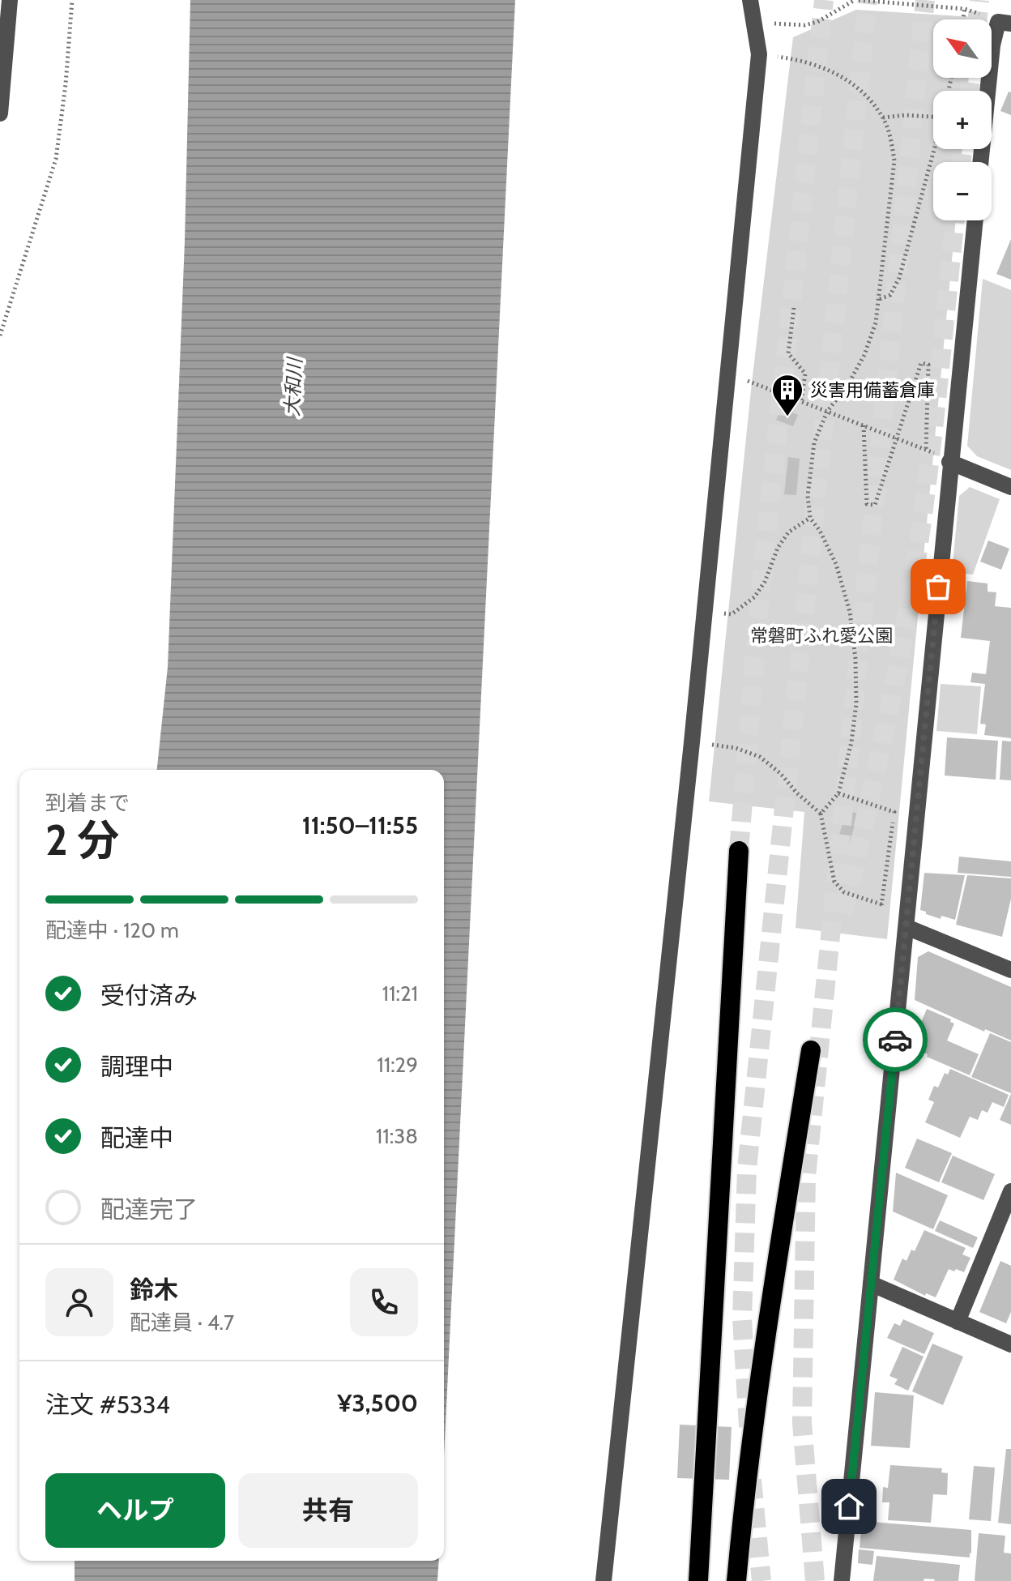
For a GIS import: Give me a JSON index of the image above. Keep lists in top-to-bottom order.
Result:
{
  "water": ["大和川"],
  "parks": ["常磐町ふれ愛公園"],
  "places": {
    "building": ["災害用備蓄倉庫"]
  },
  "north": "top left",
  "page": {
    "map_buttons": ["+", "−"],
    "heading": ["2 分", "到着まで", "11:50–11:55"],
    "panel": [
      "鈴木",
      "配達員 · 4.7",
      "注文 #5334",
      "¥3,500"
    ],
    "bar": "配達中 · 120 m",
    "list": [
      ["受付済み", "11:21"],
      ["調理中", "11:29"],
      ["配達中", "11:38"],
      "配達完了"
    ],
    "buttons": ["ヘルプ", "共有"]
  }
}
